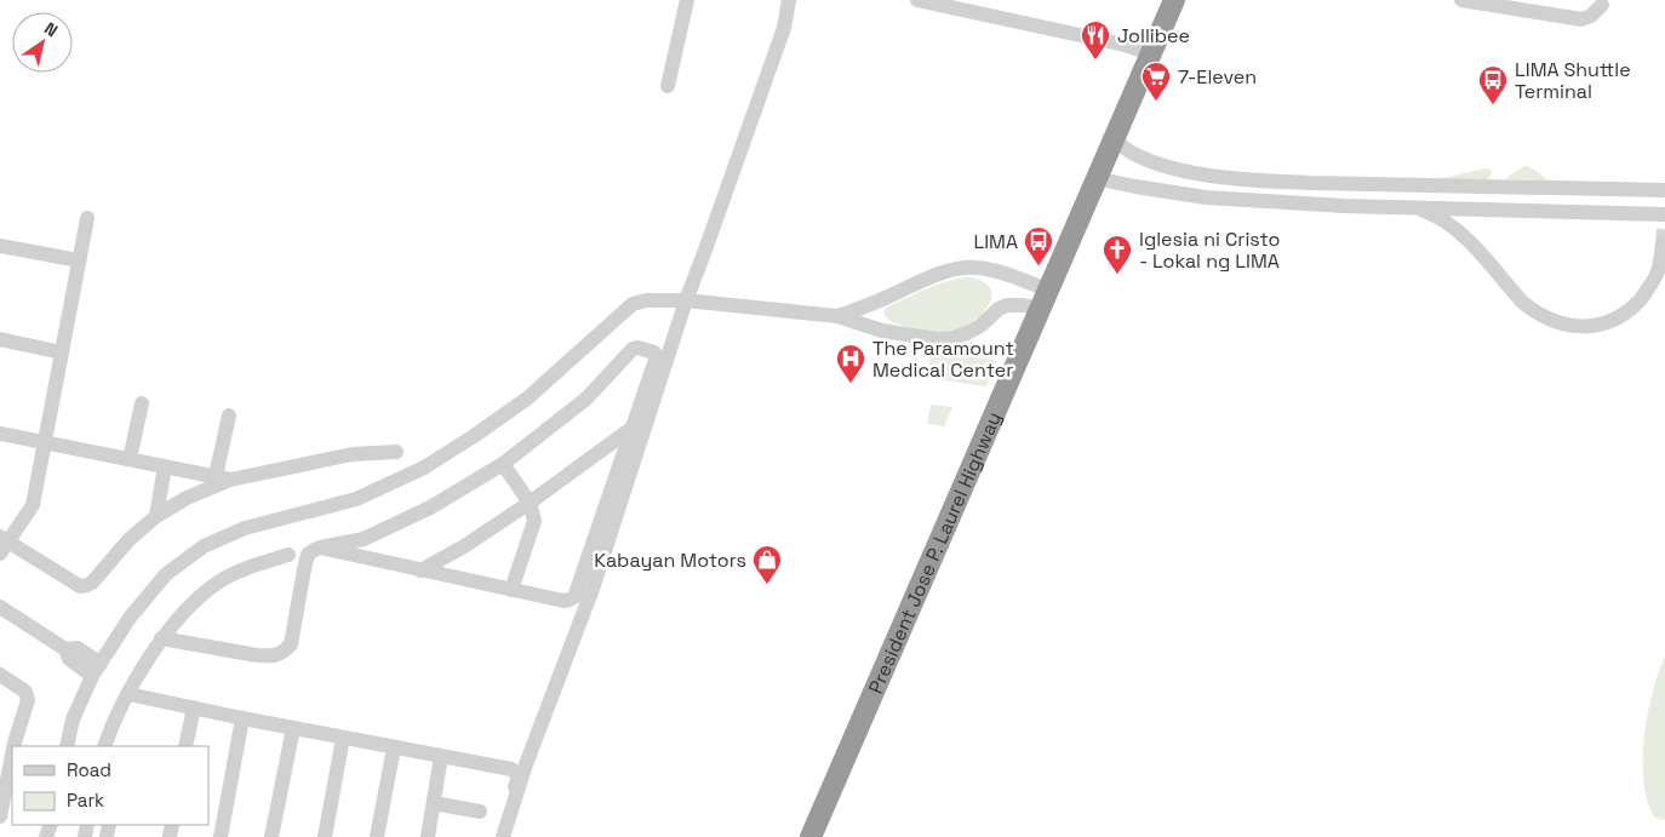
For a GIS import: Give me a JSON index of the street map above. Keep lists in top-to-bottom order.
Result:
{
  "streets": {
    "highway": ["President Jose P. Laurel Highway"]
  },
  "places": {
    "restaurant": ["Jollibee"],
    "supermarket": ["7-Eleven"],
    "bus stop": ["LIMA Shuttle Terminal", "LIMA"],
    "church": ["Iglesia ni Cristo - Lokal ng LIMA"],
    "hospital": ["The Paramount Medical Center"],
    "shop": ["Kabayan Motors"]
  },
  "legend": ["Road", "Park"],
  "north": "top right"
}
